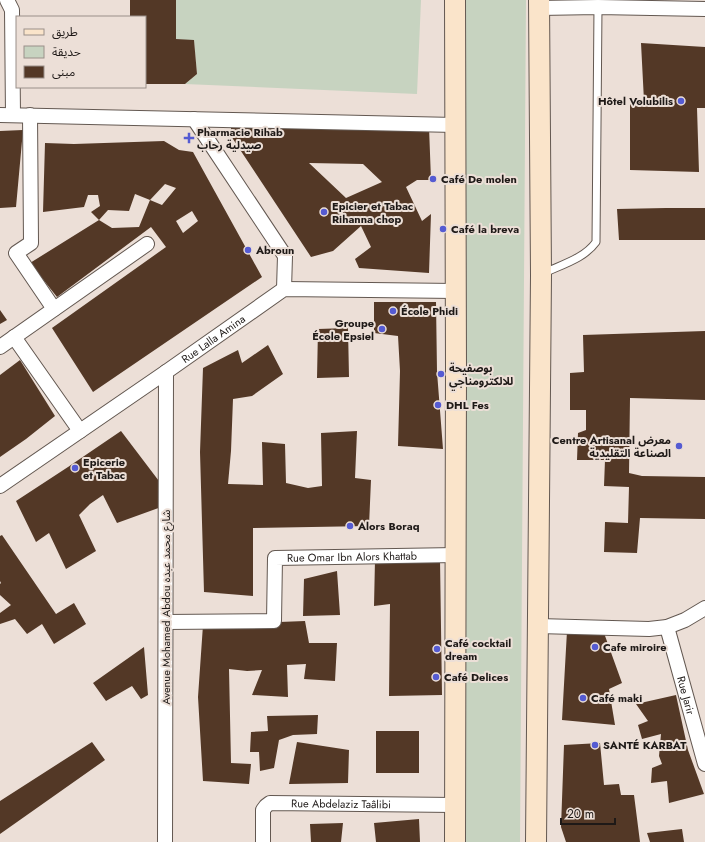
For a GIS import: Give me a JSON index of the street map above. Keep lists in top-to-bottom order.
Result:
{
  "streets": {
    "street": [
      "Rue Lalla Amina",
      "Rue Omar Ibn Alors Khattab",
      "Avenue Mohamed Abdou شارع محمد عبده",
      "Rue Jarir",
      "Rue Abdelaziz Taâlibi"
    ]
  },
  "crossings": [
    ["Rue Lalla Amina", "Avenue Mohamed Abdou شارع محمد عبده"],
    ["Rue Omar Ibn Alors Khattab", "Avenue Mohamed Abdou شارع محمد عبده"]
  ],
  "places": {
    "other": [
      "Hôtel Volubilis",
      "Café De molen",
      "Epicier et Tabac Rihanna chop",
      "Café la breva",
      "Abroun",
      "École Phidi",
      "Groupe École Epsiel",
      "بوصفيحة للالكترومناجي",
      "DHL Fes",
      "Centre Artisanal معرض الصناعة التقليدية",
      "Epicerie et Tabac",
      "Alors Boraq",
      "Cafe miroire",
      "Café cocktail dream",
      "Café Delices",
      "Café maki",
      "SANTÉ KARBAT"
    ],
    "health": ["Pharmacie Rihab صيدلية رحاب"]
  },
  "legend": ["طريق", "حديقة", "مبنى"],
  "scale_bar": "20 m"
}
